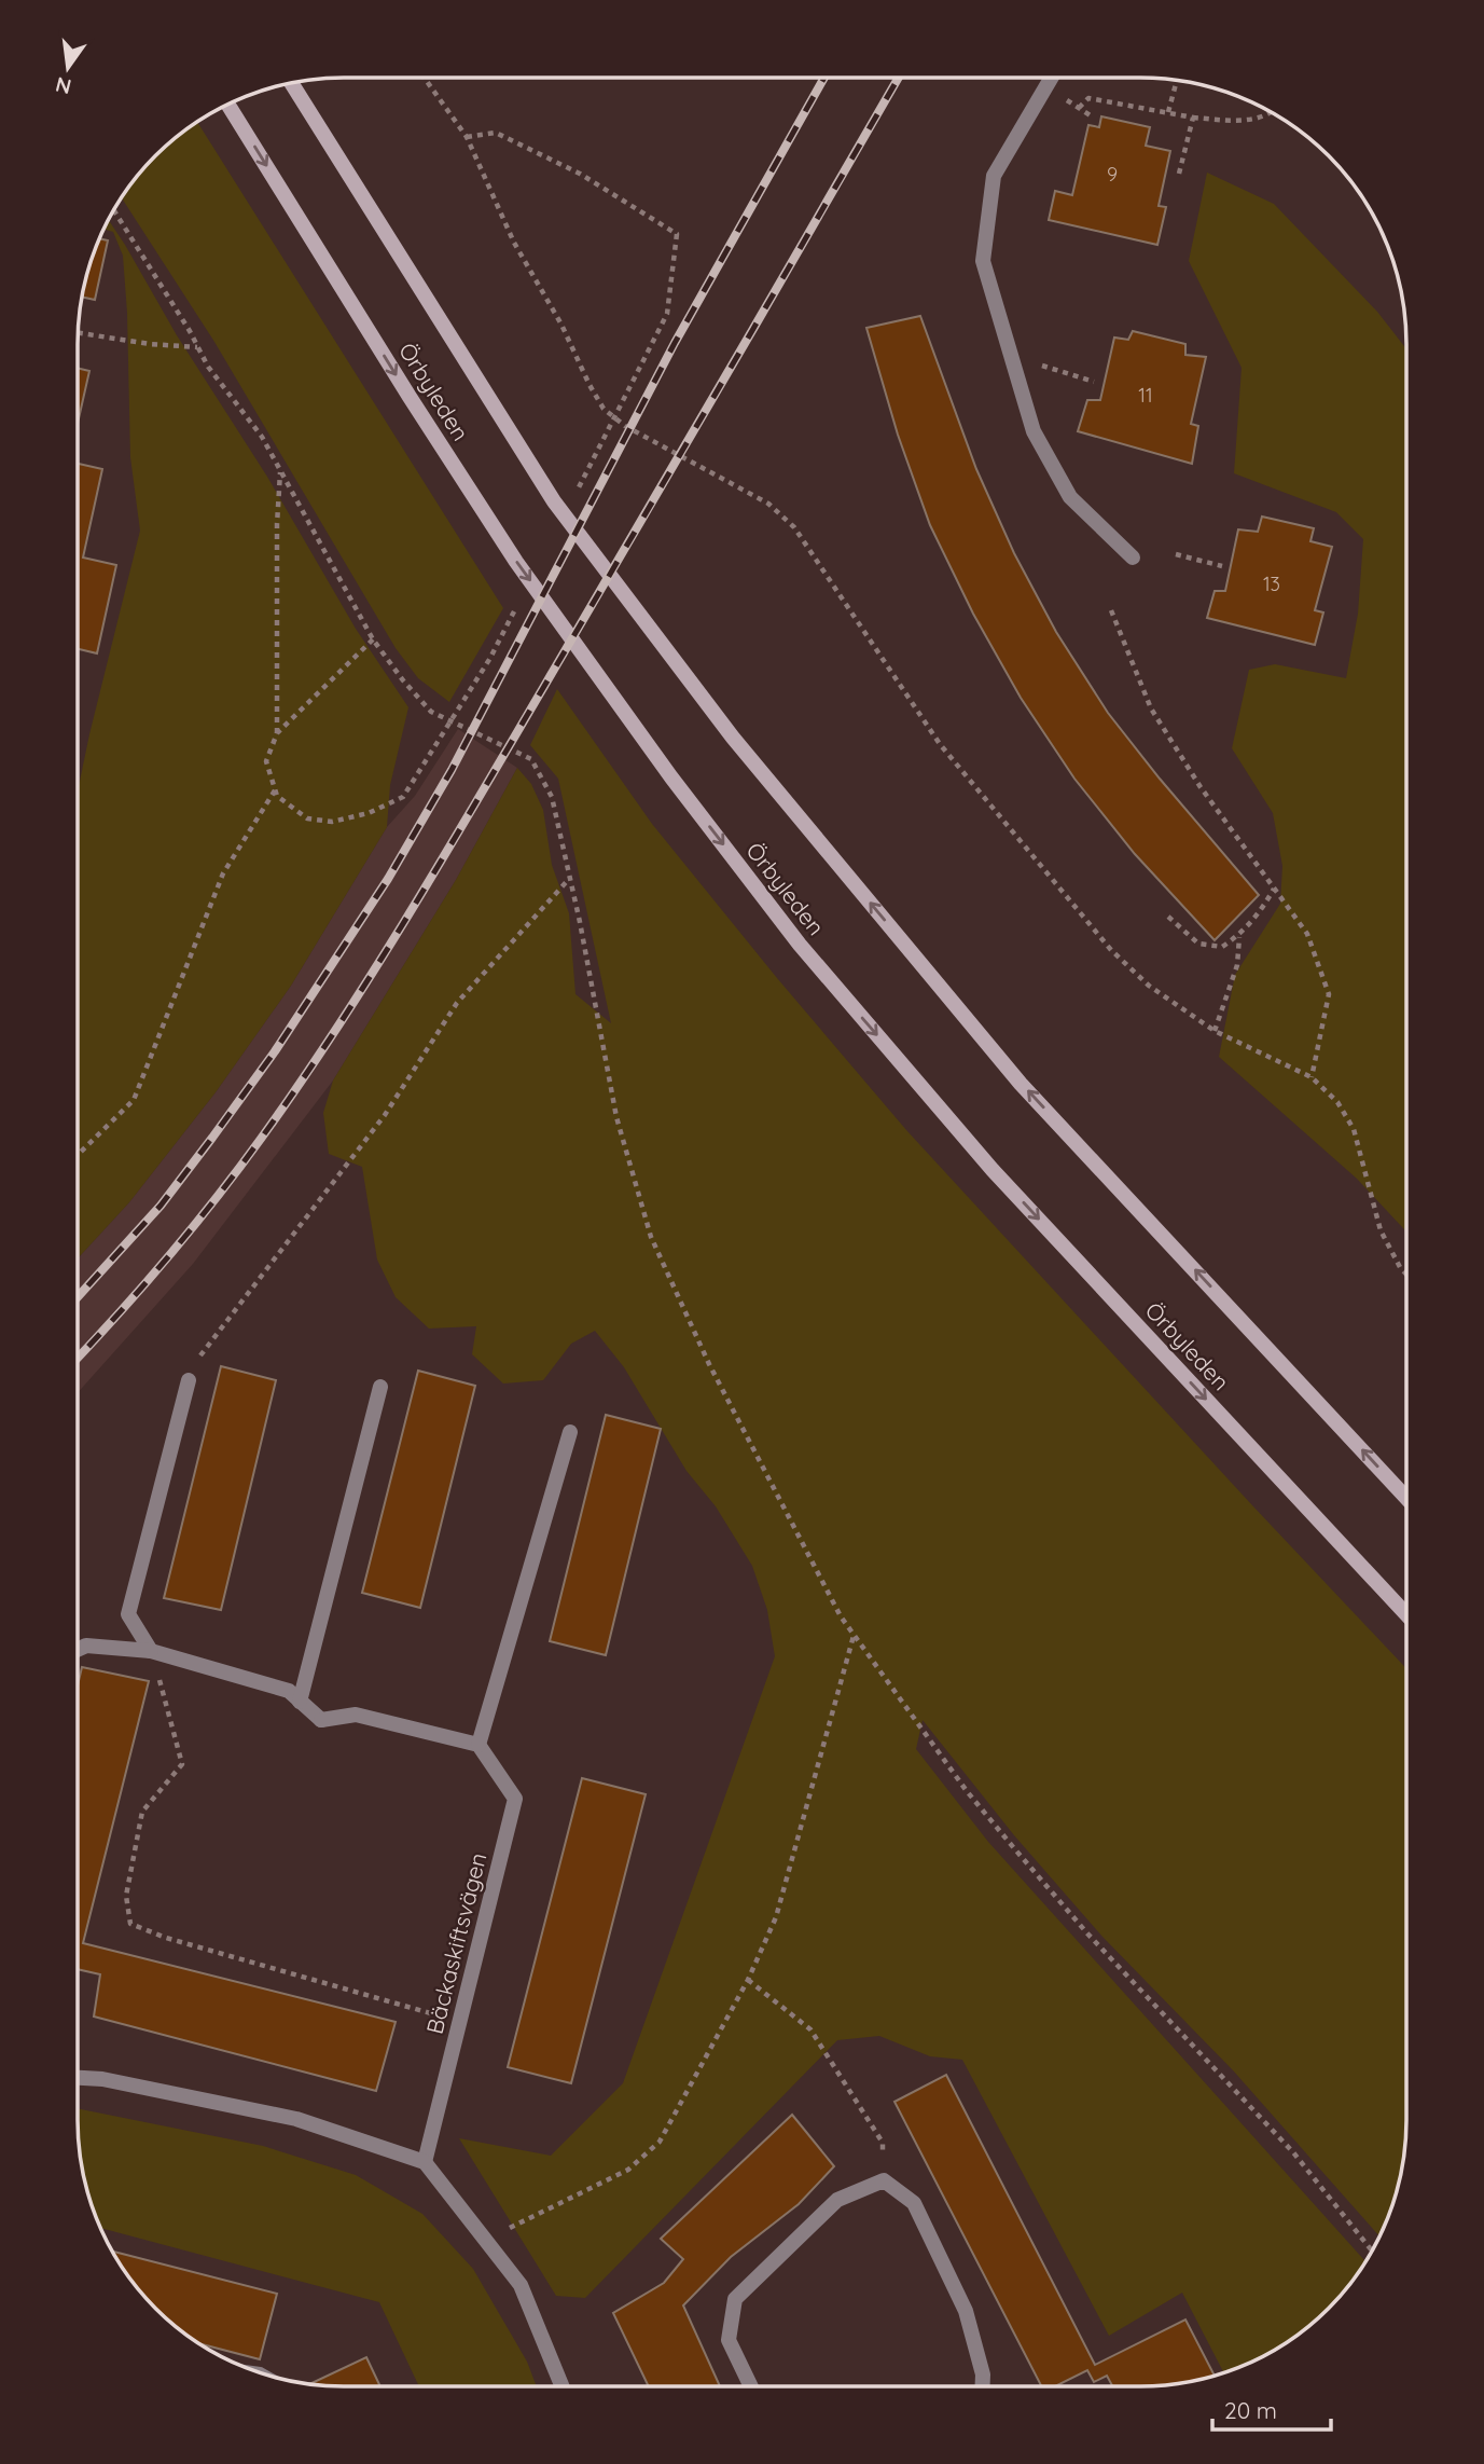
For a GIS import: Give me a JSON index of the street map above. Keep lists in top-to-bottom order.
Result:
{
  "streets": {
    "main road": ["Örbyleden"],
    "street": ["Bäckaskiftsvägen"]
  },
  "house_numbers": ["9", "11", "13"],
  "scale_bar": "20 m",
  "north": "bottom"
}
